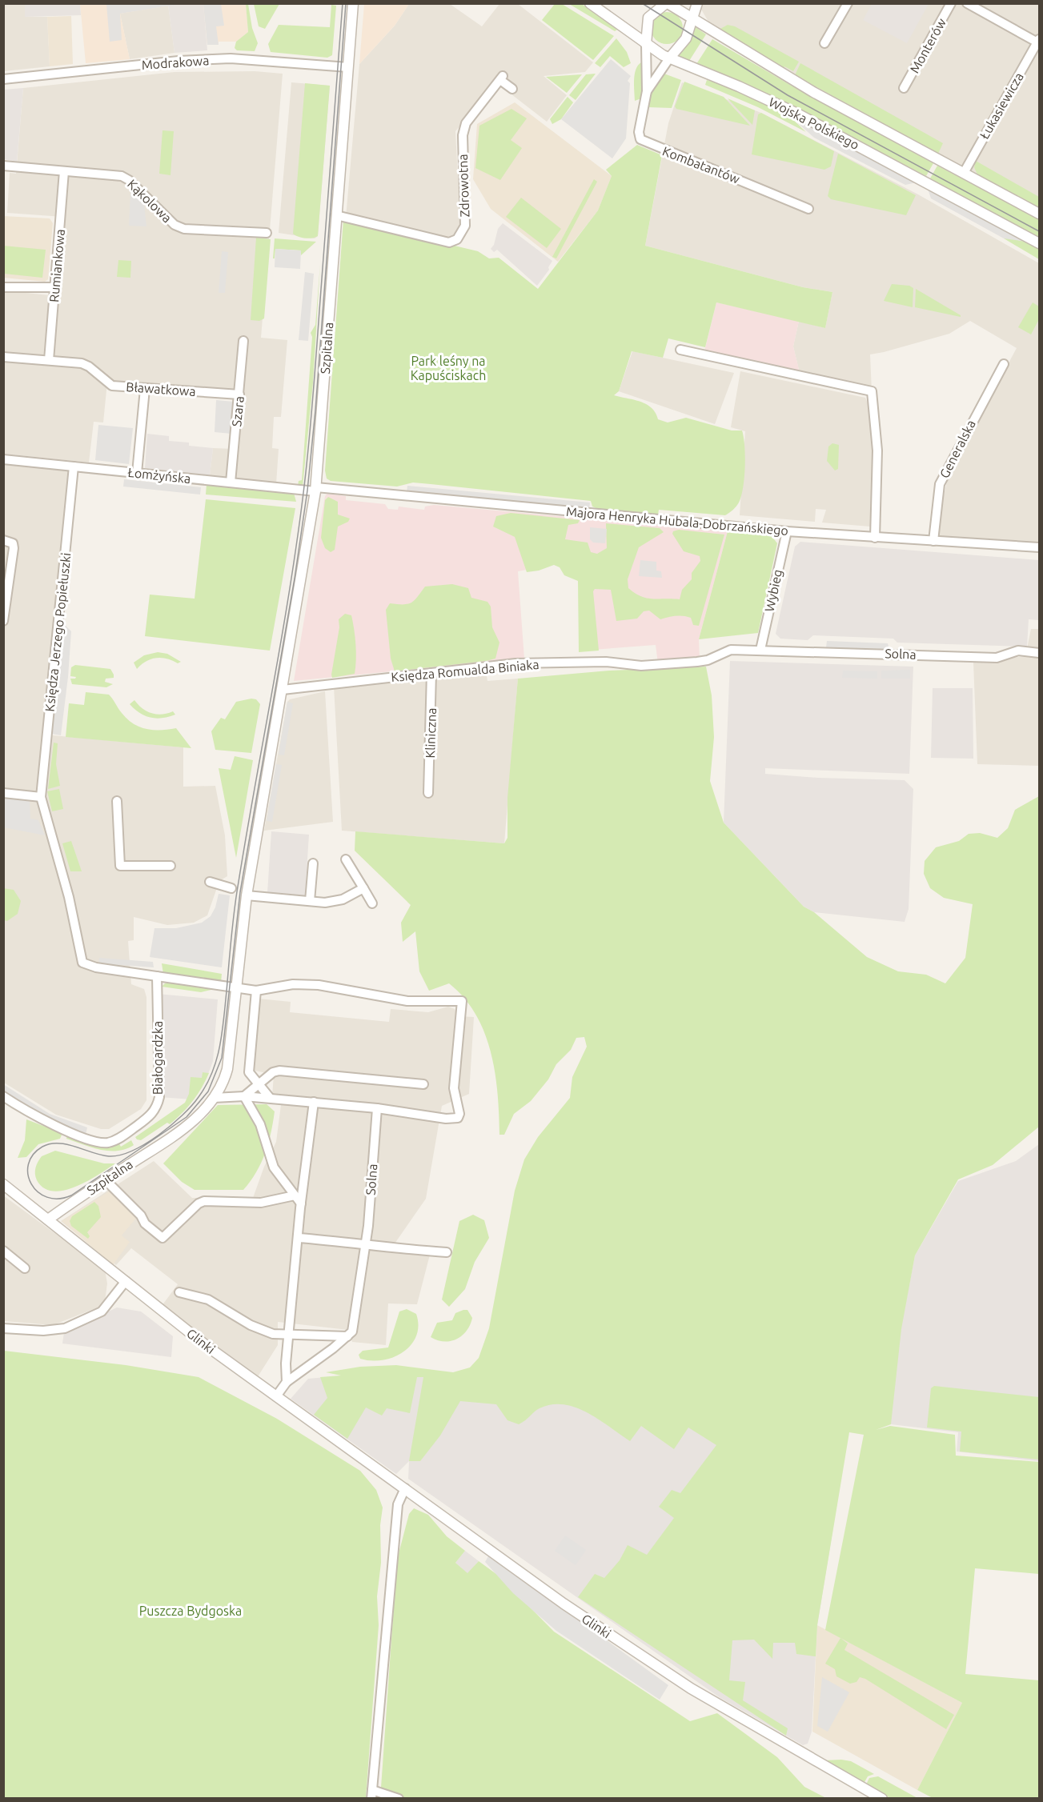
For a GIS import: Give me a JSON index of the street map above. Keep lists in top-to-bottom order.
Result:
{
  "streets": {
    "street": [
      "Monterów",
      "Modrakowa",
      "Łukasiewicza",
      "Wojska Polskiego",
      "Kombatantów",
      "Zdrowotna",
      "Kąkolowa",
      "Rumiankowa",
      "Szpitalna",
      "Bławatkowa",
      "Szara",
      "Generalska",
      "Łomżyńska",
      "Majora Henryka Hubala-Dobrzańskiego",
      "Wybieg",
      "Księdza Jerzego Popiełuszki",
      "Solna",
      "Księdza Romualda Biniaka",
      "Kliniczna",
      "Białogardzka",
      "Glinki"
    ]
  },
  "crossings": [
    ["Modrakowa", "Szpitalna"],
    ["Łukasiewicza", "Wojska Polskiego"],
    ["Wojska Polskiego", "Kombatantów"],
    ["Zdrowotna", "Szpitalna"],
    ["Kąkolowa", "Rumiankowa"],
    ["Rumiankowa", "Bławatkowa"],
    ["Szpitalna", "Łomżyńska"],
    ["Szpitalna", "Majora Henryka Hubala-Dobrzańskiego"],
    ["Szpitalna", "Księdza Romualda Biniaka"],
    ["Szpitalna", "Glinki"],
    ["Bławatkowa", "Szara"],
    ["Szara", "Łomżyńska"],
    ["Generalska", "Majora Henryka Hubala-Dobrzańskiego"],
    ["Łomżyńska", "Majora Henryka Hubala-Dobrzańskiego"],
    ["Łomżyńska", "Księdza Jerzego Popiełuszki"],
    ["Majora Henryka Hubala-Dobrzańskiego", "Wybieg"],
    ["Wybieg", "Solna"],
    ["Wybieg", "Księdza Romualda Biniaka"],
    ["Solna", "Księdza Romualda Biniaka"],
    ["Księdza Romualda Biniaka", "Kliniczna"]
  ],
  "parks": ["Park leśny na Kapuściskach", "Puszcza Bydgoska"]
}
